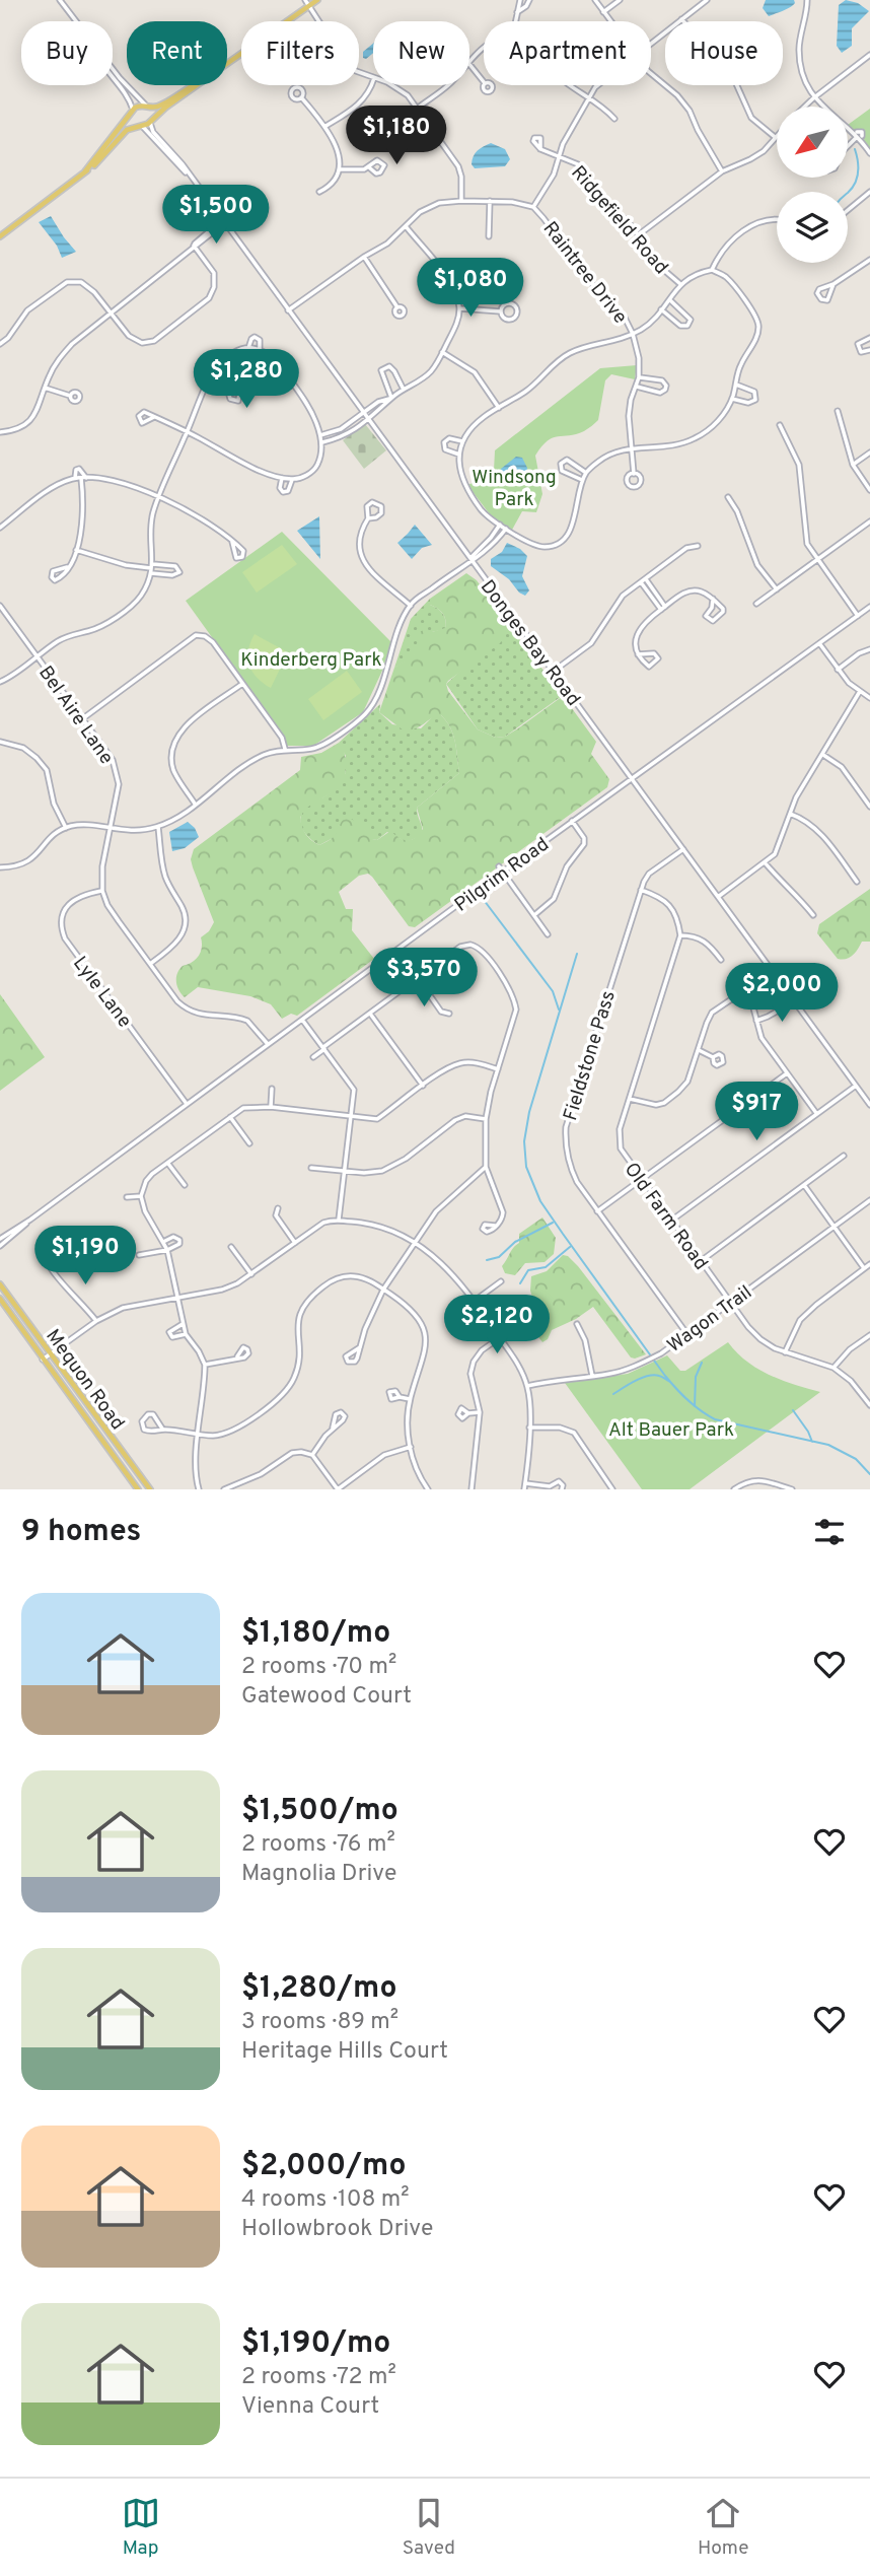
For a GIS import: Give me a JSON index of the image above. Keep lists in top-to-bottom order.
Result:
{
  "streets": {
    "main road": ["Mequon Road"],
    "street": [
      "Ridgefield Road",
      "Raintree Drive",
      "Donges Bay Road",
      "Bel Aire Lane",
      "Pilgrim Road",
      "Lyle Lane",
      "Fieldstone Pass",
      "Old Farm Road",
      "Wagon Trail"
    ]
  },
  "crossings": [
    ["Raintree Drive", "Donges Bay Road"],
    ["Donges Bay Road", "Pilgrim Road"],
    ["Donges Bay Road", "Fieldstone Pass"],
    ["Bel Aire Lane", "Lyle Lane"],
    ["Pilgrim Road", "Lyle Lane"],
    ["Fieldstone Pass", "Wagon Trail"],
    ["Old Farm Road", "Wagon Trail"]
  ],
  "parks": ["Windsong Park", "Kinderberg Park", "Alt Bauer Park"],
  "north": "bottom left",
  "page": {
    "chip": [
      "Buy",
      "Rent",
      "Filters",
      "New",
      "Apartment",
      "House"
    ],
    "price": [
      "$1,180",
      "$1,500",
      "$1,080",
      "$1,280",
      "$3,570",
      "$2,000",
      "$917",
      "$1,190",
      "$2,120"
    ],
    "heading": "9 homes",
    "list": [
      {
        "name": "$1,180/mo",
        "note": "2 rooms · 70 m² · Gatewood Court"
      },
      {
        "name": "$1,500/mo",
        "note": "2 rooms · 76 m² · Magnolia Drive"
      },
      {
        "name": "$1,280/mo",
        "note": "3 rooms · 89 m² · Heritage Hills Court"
      },
      {
        "name": "$2,000/mo",
        "note": "4 rooms · 108 m² · Hollowbrook Drive"
      },
      {
        "name": "$1,190/mo",
        "note": "2 rooms · 72 m² · Vienna Court"
      }
    ],
    "tabs": ["Map", "Saved", "Home"]
  }
}
